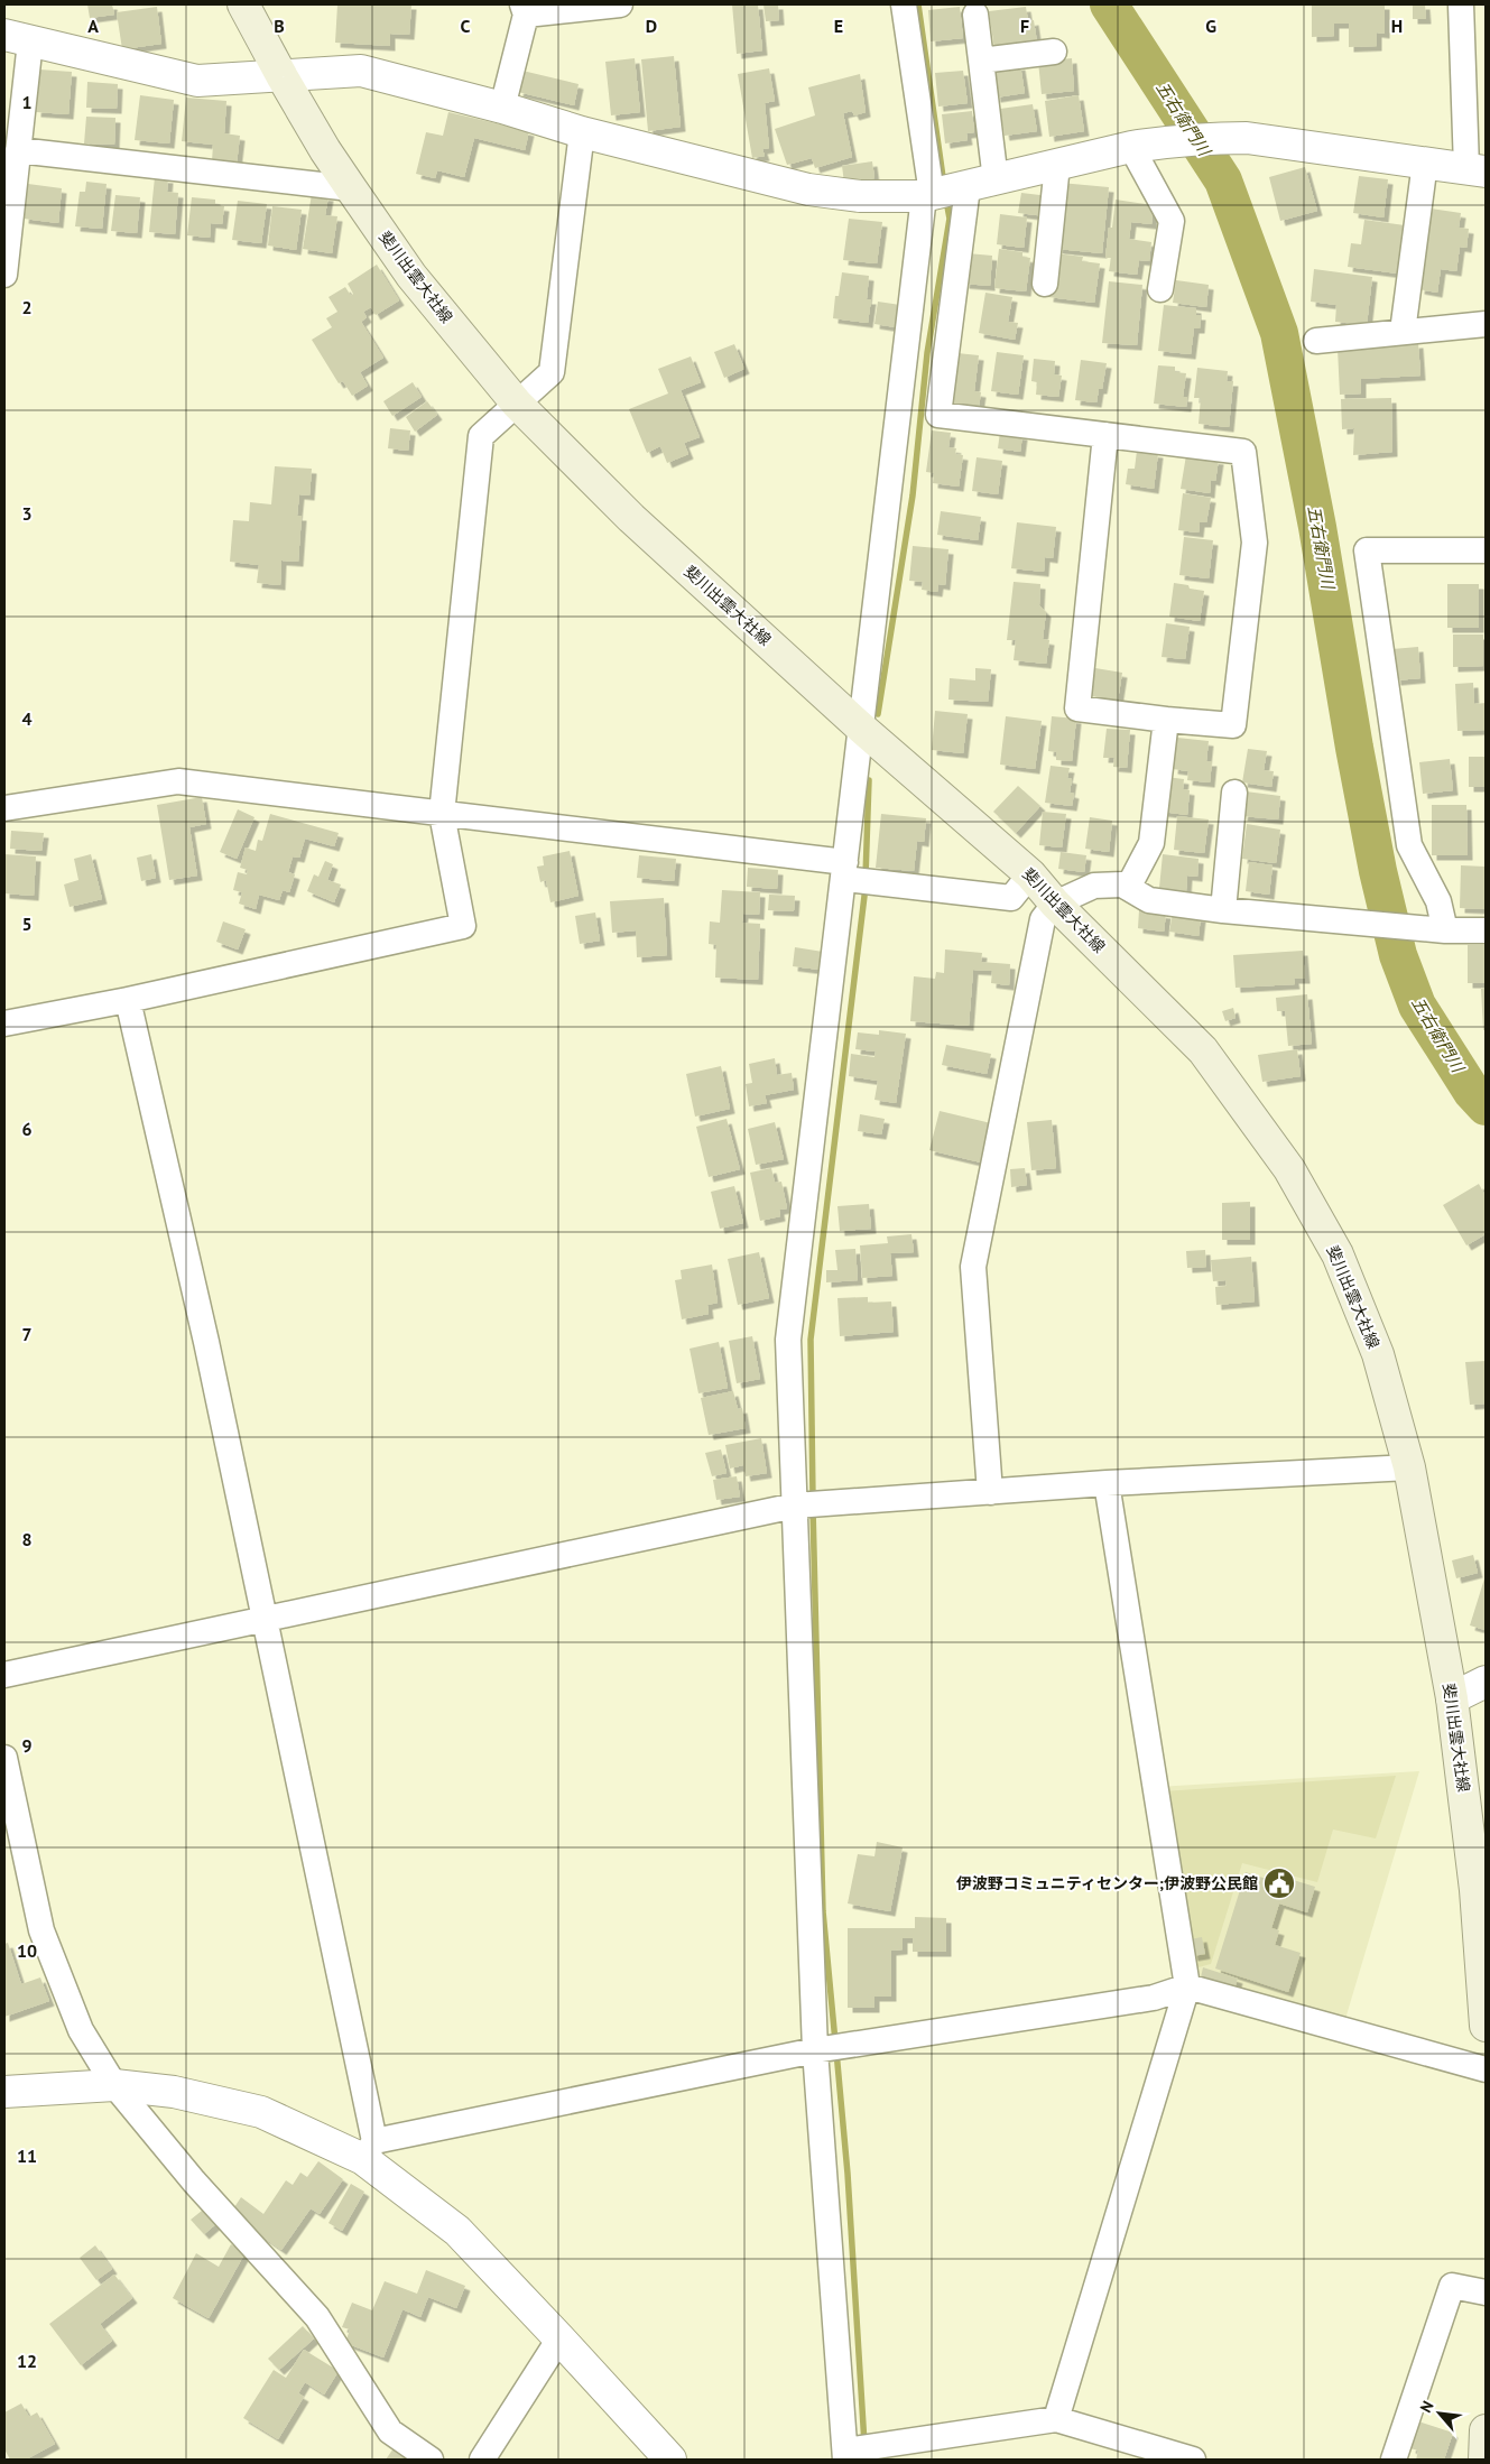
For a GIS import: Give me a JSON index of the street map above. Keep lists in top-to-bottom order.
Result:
{
  "streets": {
    "main road": ["斐川出雲大社線"]
  },
  "water": ["五右衛門川"],
  "places": {
    "public building": ["伊波野コミュニティセンター;伊波野公民館"]
  },
  "north": "top left",
  "grid": {
    "columns": [
      "A",
      "B",
      "C",
      "D",
      "E",
      "F",
      "G",
      "H"
    ],
    "rows": [
      "1",
      "2",
      "3",
      "4",
      "5",
      "6",
      "7",
      "8",
      "9",
      "10",
      "11",
      "12"
    ]
  }
}
